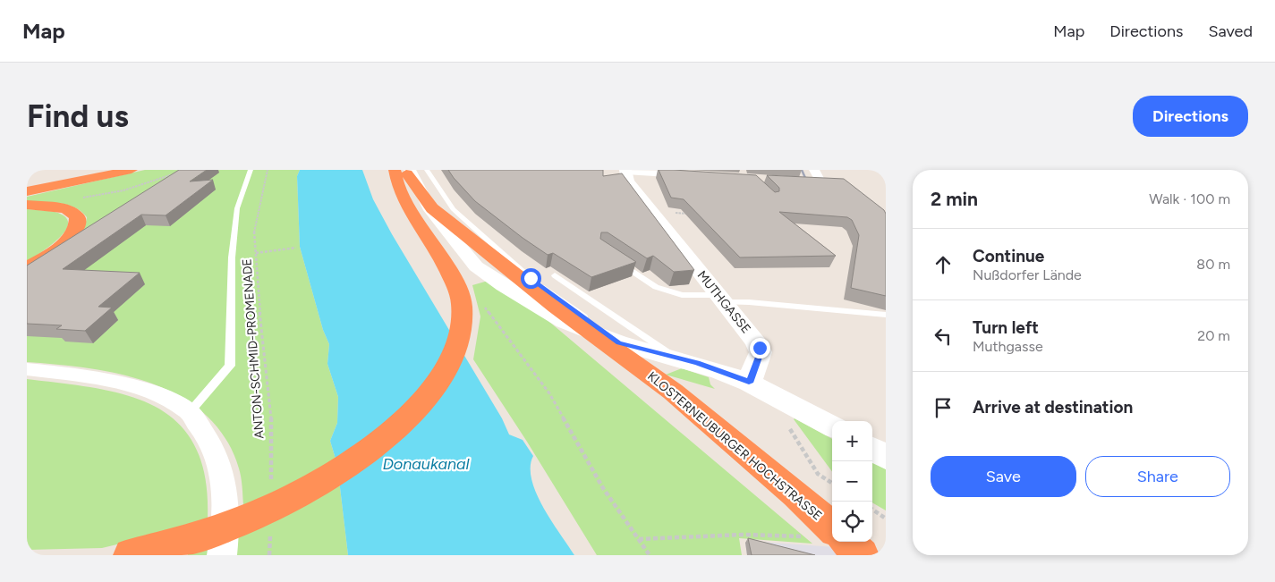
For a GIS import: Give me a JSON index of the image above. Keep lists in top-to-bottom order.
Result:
{
  "streets": {
    "highway": ["KLOSTERNEUBURGER HOCHSTRASSE"],
    "street": ["MUTHGASSE"],
    "path": ["ANTON-SCHMID-PROMENADE"]
  },
  "water": ["Donaukanal"],
  "page": {
    "header": "Map",
    "nav": ["Map", "Directions", "Saved"],
    "buttons": [
      "Directions",
      ["Save", "Share"]
    ],
    "title": "Find us",
    "heading": ["2 min", "Walk · 100 m"],
    "list": [
      ["Continue", "Nußdorfer Lände", "80 m"],
      ["Turn left", "Muthgasse", "20 m"],
      "Arrive at destination"
    ],
    "map_buttons": ["+", "−"]
  }
}
